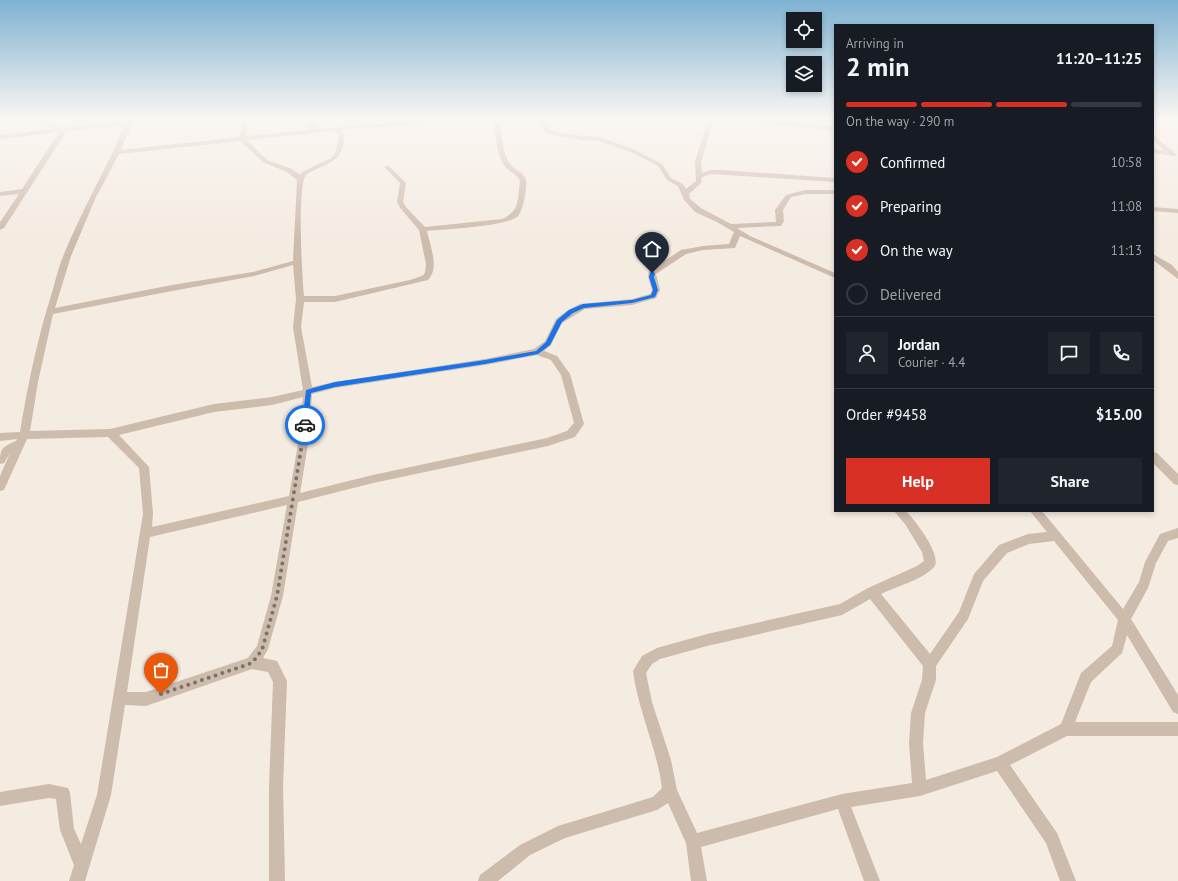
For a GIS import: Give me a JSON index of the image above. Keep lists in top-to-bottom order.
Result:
{
  "page": {
    "heading": ["2 min", "Arriving in", "11:20–11:25"],
    "panel": [
      "Jordan",
      "Courier · 4.4",
      "Order #9458",
      "$15.00"
    ],
    "bar": "On the way · 290 m",
    "list": [
      ["Confirmed", "10:58"],
      ["Preparing", "11:08"],
      ["On the way", "11:13"],
      "Delivered"
    ],
    "buttons": ["Help", "Share"]
  }
}
